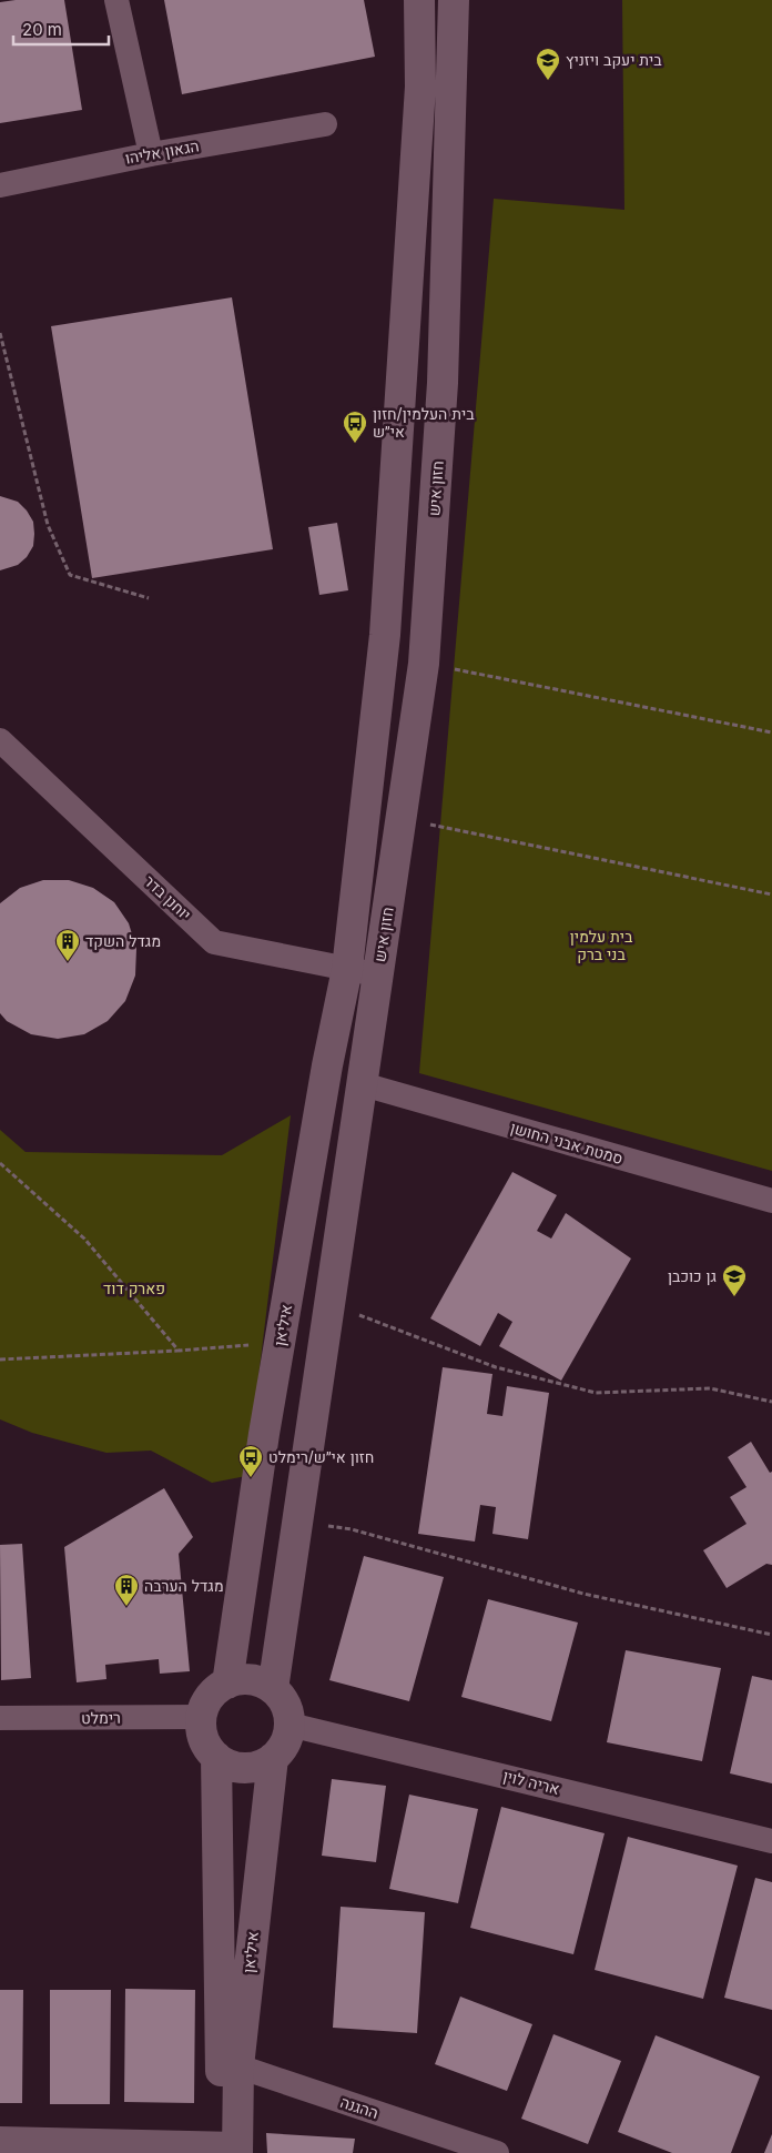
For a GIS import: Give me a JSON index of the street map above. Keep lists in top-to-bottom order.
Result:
{
  "streets": {
    "street": [
      "הגאון אליהו",
      "חזון איש",
      "יוחנן בדר",
      "סמטת אבני החושן",
      "איליאן",
      "רימלט",
      "אריה לוין",
      "ההגנה"
    ]
  },
  "crossings": [
    ["חזון איש", "יוחנן בדר"],
    ["חזון איש", "איליאן"],
    ["יוחנן בדר", "איליאן"],
    ["איליאן", "רימלט"],
    ["איליאן", "אריה לוין"],
    ["איליאן", "ההגנה"],
    ["רימלט", "אריה לוין"]
  ],
  "parks": ["בית עלמין בני ברק", "פארק דוד"],
  "places": {
    "school or university": ["בית יעקב ויזניץ", "גן כוכבן"],
    "bus stop": ["בית העלמין/חזון אי״ש", "חזון אי״ש/רימלט"],
    "building": ["מגדל השקד", "מגדל הערבה"]
  },
  "scale_bar": "20 m"
}
